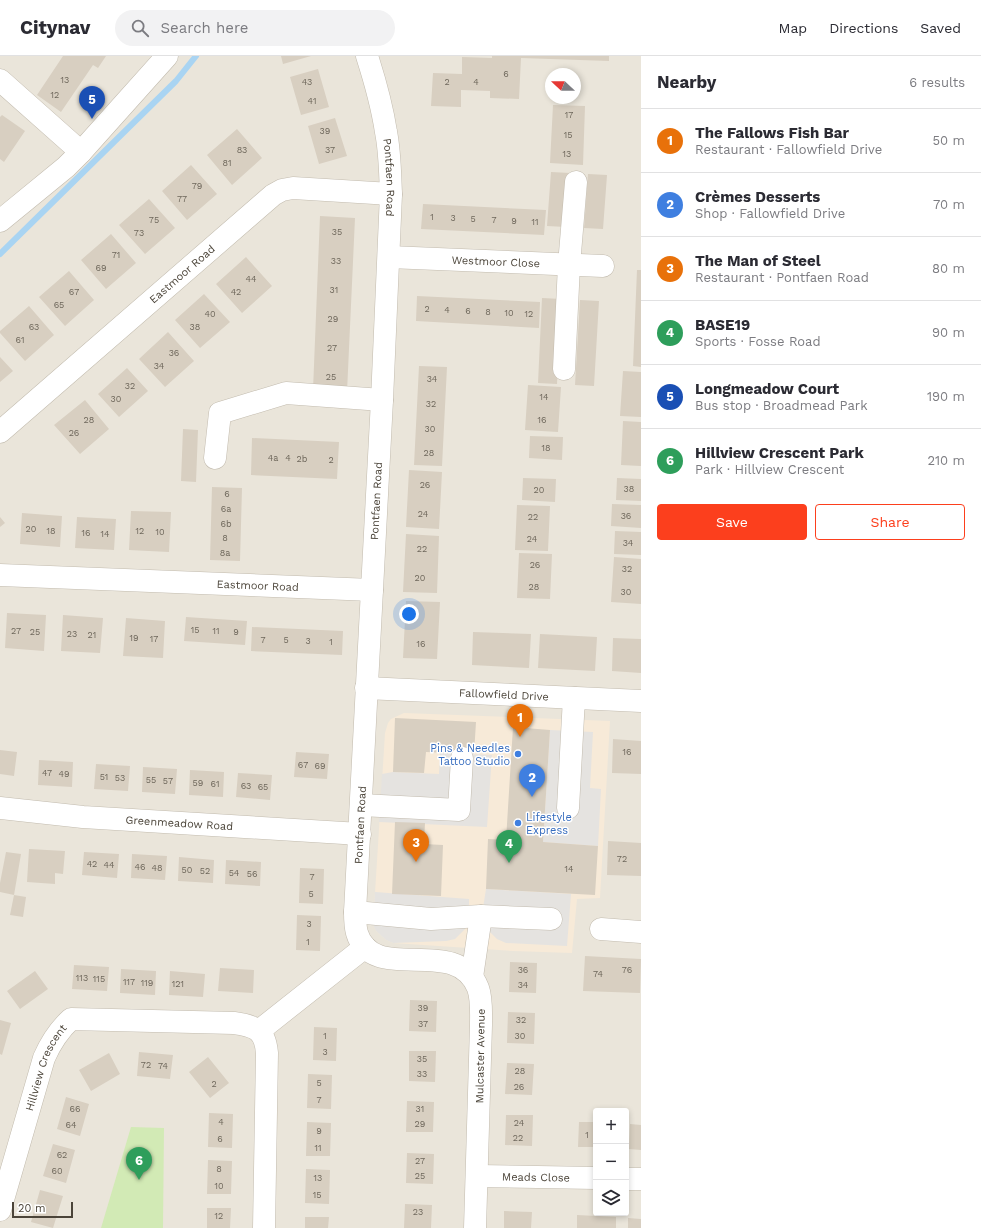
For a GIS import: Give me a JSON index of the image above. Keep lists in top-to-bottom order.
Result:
{
  "streets": {
    "street": [
      "Pontfaen Road",
      "Westmoor Close",
      "Eastmoor Road",
      "Fallowfield Drive",
      "Greenmeadow Road",
      "Mulcaster Avenue",
      "Hillview Crescent",
      "Meads Close"
    ]
  },
  "crossings": [
    ["Pontfaen Road", "Westmoor Close"],
    ["Pontfaen Road", "Eastmoor Road"],
    ["Pontfaen Road", "Fallowfield Drive"],
    ["Pontfaen Road", "Greenmeadow Road"],
    ["Mulcaster Avenue", "Meads Close"]
  ],
  "places": ["Pins & Needles Tattoo Studio", "Lifestyle Express"],
  "house_numbers": [
    "6",
    "13",
    "43",
    "2",
    "4",
    "12",
    "41",
    "17",
    "39",
    "15",
    "83",
    "37",
    "13",
    "81",
    "79",
    "77",
    "1",
    "3",
    "5",
    "75",
    "7",
    "9",
    "11",
    "35",
    "73",
    "71",
    "33",
    "69",
    "44",
    "31",
    "67",
    "42",
    "65",
    "2",
    "4",
    "6",
    "8",
    "10",
    "40",
    "12",
    "29",
    "63",
    "38",
    "61",
    "27",
    "36",
    "34",
    "25",
    "34",
    "32",
    "14",
    "30",
    "32",
    "28",
    "16",
    "30",
    "26",
    "18",
    "28",
    "4a",
    "4",
    "2b",
    "2",
    "26",
    "38",
    "20",
    "6",
    "6a",
    "24",
    "36",
    "22",
    "6b",
    "20",
    "18",
    "12",
    "10",
    "16",
    "14",
    "8",
    "24",
    "34",
    "22",
    "8a",
    "26",
    "32",
    "20",
    "28",
    "30",
    "15",
    "27",
    "11",
    "25",
    "9",
    "23",
    "21",
    "19",
    "17",
    "7",
    "5",
    "3",
    "1",
    "16",
    "16",
    "67",
    "69",
    "47",
    "49",
    "51",
    "53",
    "55",
    "57",
    "59",
    "61",
    "63",
    "65",
    "72",
    "42",
    "44",
    "46",
    "48",
    "14",
    "50",
    "52",
    "54",
    "56",
    "7",
    "5",
    "3",
    "1",
    "36",
    "76",
    "74",
    "113",
    "115",
    "117",
    "119",
    "121",
    "34",
    "39",
    "32",
    "37",
    "1",
    "30",
    "3",
    "35",
    "72",
    "74",
    "28",
    "33",
    "5",
    "2",
    "26",
    "7",
    "66",
    "31",
    "4",
    "24",
    "29",
    "64",
    "9",
    "1",
    "22",
    "6",
    "11",
    "62",
    "27",
    "8",
    "60",
    "25",
    "13",
    "10",
    "15",
    "23",
    "12"
  ],
  "scale_bar": "20 m",
  "north": "left",
  "page": {
    "header": "Citynav",
    "search": "Search here",
    "nav": ["Map", "Directions", "Saved"],
    "heading": ["Nearby", "6 results"],
    "pins": [
      "5",
      "1",
      "2",
      "3",
      "4",
      "6"
    ],
    "list": [
      {
        "mark": "1",
        "name": "The Fallows Fish Bar",
        "note": "Restaurant · Fallowfield Drive",
        "value": "50 m"
      },
      {
        "mark": "2",
        "name": "Crèmes Desserts",
        "note": "Shop · Fallowfield Drive",
        "value": "70 m"
      },
      {
        "mark": "3",
        "name": "The Man of Steel",
        "note": "Restaurant · Pontfaen Road",
        "value": "80 m"
      },
      {
        "mark": "4",
        "name": "BASE19",
        "note": "Sports · Fosse Road",
        "value": "90 m"
      },
      {
        "mark": "5",
        "name": "Longmeadow Court",
        "note": "Bus stop · Broadmead Park",
        "value": "190 m"
      },
      {
        "mark": "6",
        "name": "Hillview Crescent Park",
        "note": "Park · Hillview Crescent",
        "value": "210 m"
      }
    ],
    "buttons": ["Save", "Share"],
    "map_buttons": ["+", "−"],
    "scale": "20 m"
  }
}
